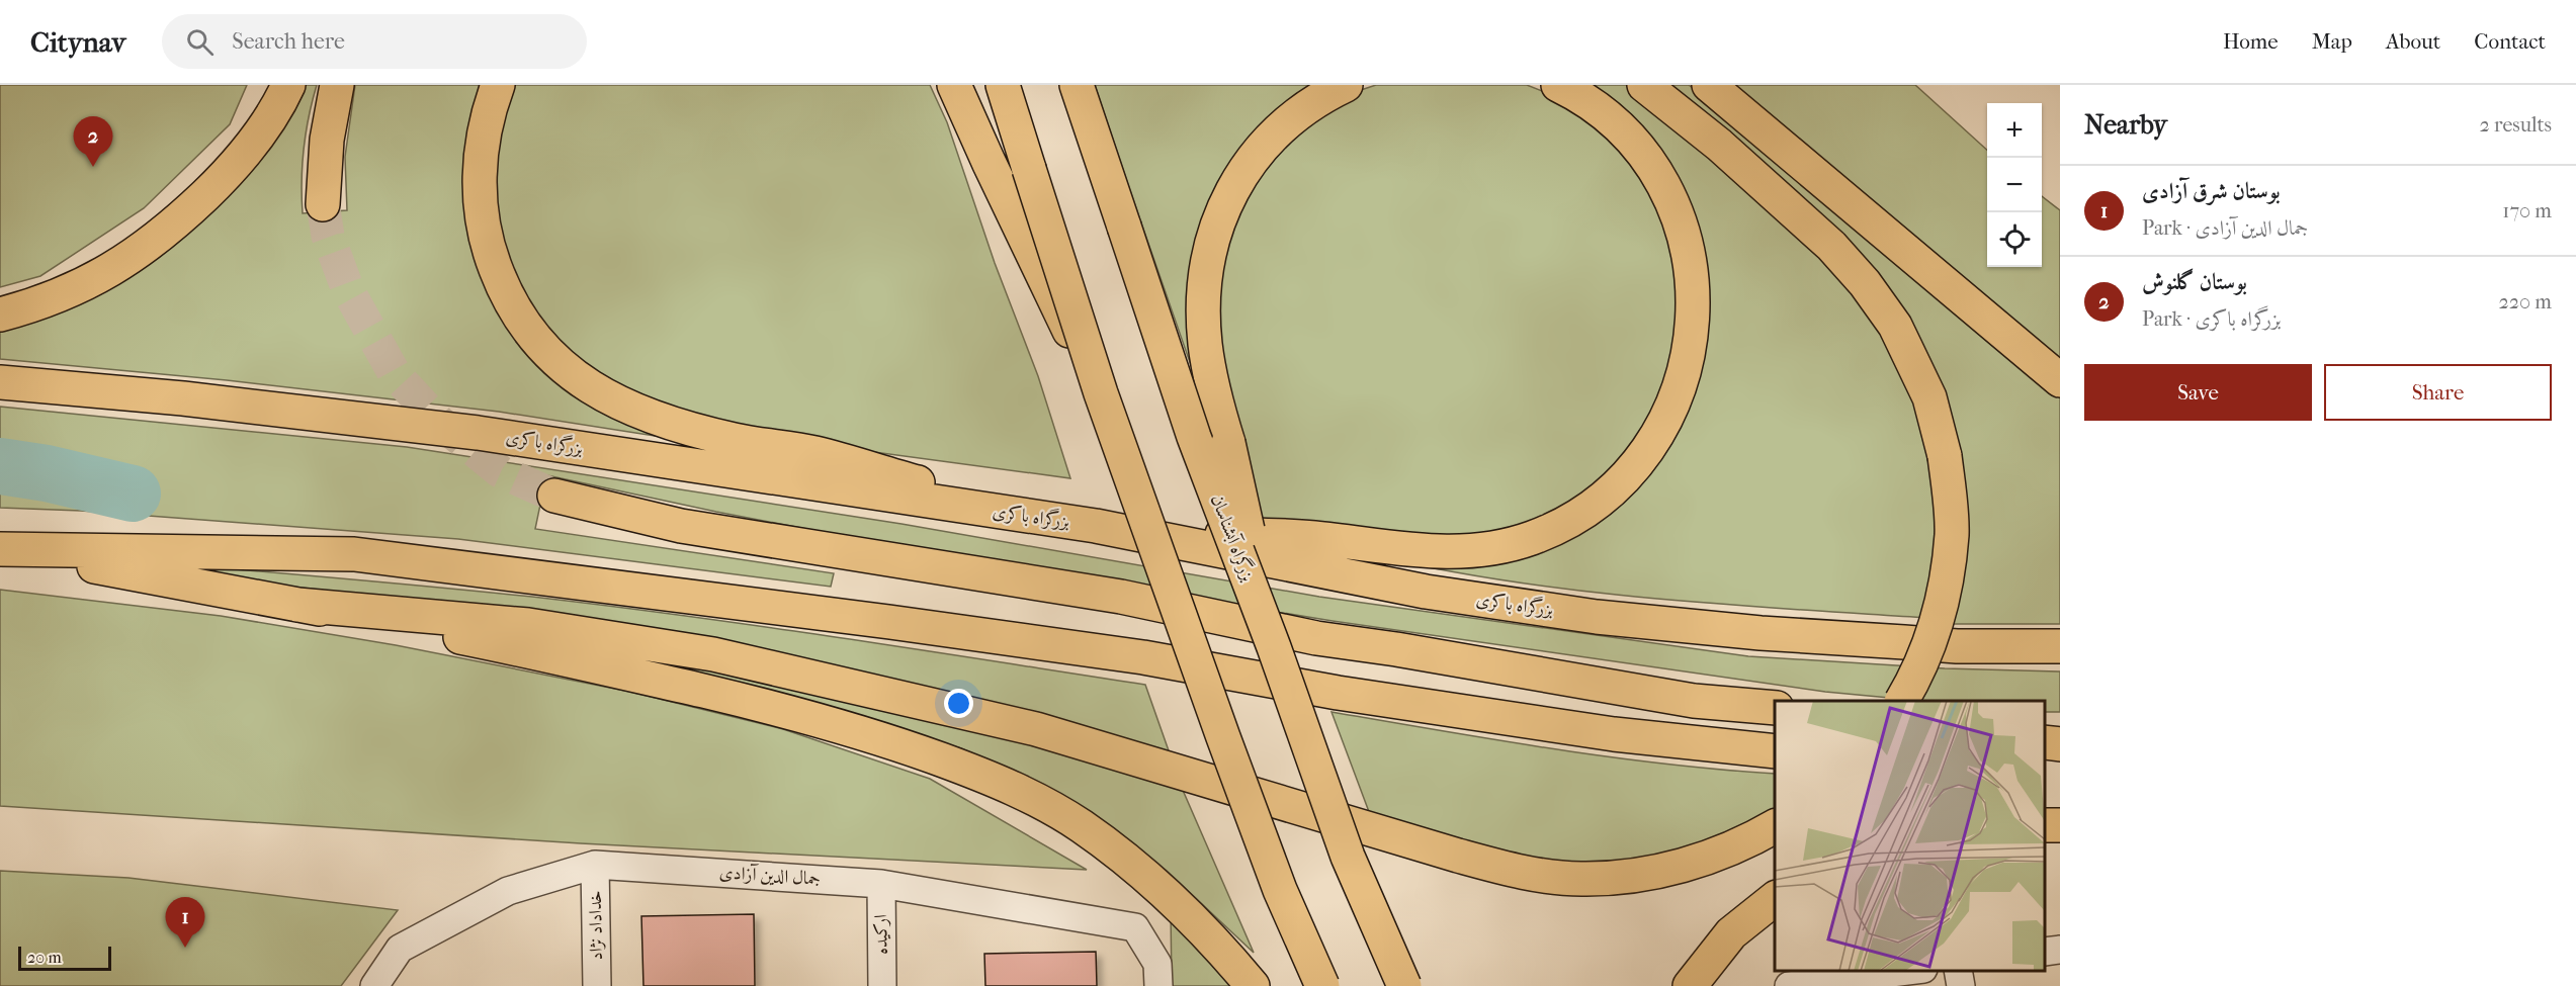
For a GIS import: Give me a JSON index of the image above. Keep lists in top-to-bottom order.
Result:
{
  "streets": {
    "highway": ["بزرگراه باکری", "بزرگراه آبشناسان"],
    "street": ["جمال الدین آزادی", "خداداد نژاد", "ارکیده"]
  },
  "crossings": [
    ["جمال الدین آزادی", "خداداد نژاد"],
    ["جمال الدین آزادی", "ارکیده"]
  ],
  "scale_bar": "20 m",
  "page": {
    "header": "Citynav",
    "search": "Search here",
    "nav": [
      "Home",
      "Map",
      "About",
      "Contact"
    ],
    "heading": ["Nearby", "2 results"],
    "map_buttons": ["+", "−"],
    "pins": ["2", "1"],
    "list": [
      {
        "mark": "1",
        "name": "بوستان شرق آزادی",
        "note": "Park · جمال الدین آزادی",
        "value": "170 m"
      },
      {
        "mark": "2",
        "name": "بوستان گلنوش",
        "note": "Park · بزرگراه باکری",
        "value": "220 m"
      }
    ],
    "buttons": ["Save", "Share"],
    "scale": "20 m"
  }
}
